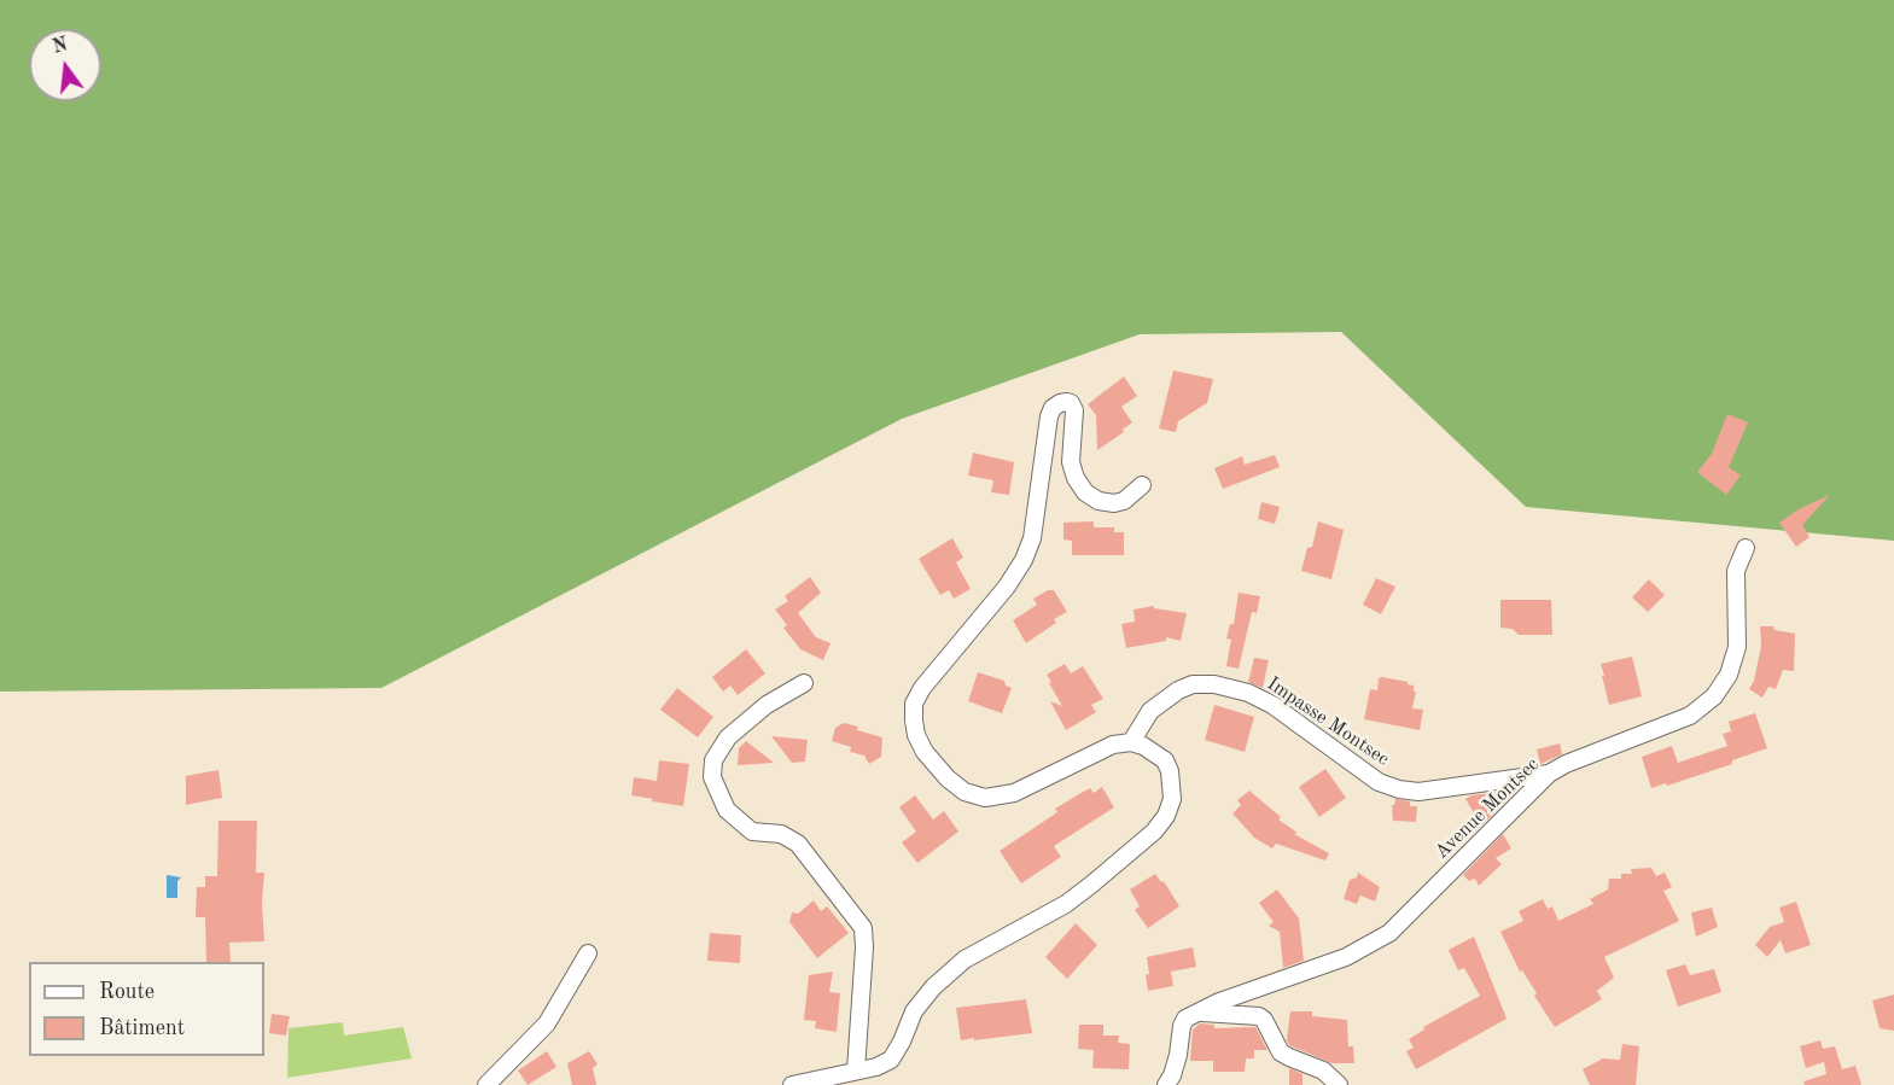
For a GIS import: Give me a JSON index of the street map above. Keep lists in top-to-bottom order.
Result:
{
  "streets": {
    "street": ["Impasse Montsec", "Avenue Montsec"]
  },
  "crossings": [
    ["Impasse Montsec", "Avenue Montsec"]
  ],
  "legend": ["Route", "Bâtiment"],
  "north": "top"
}
